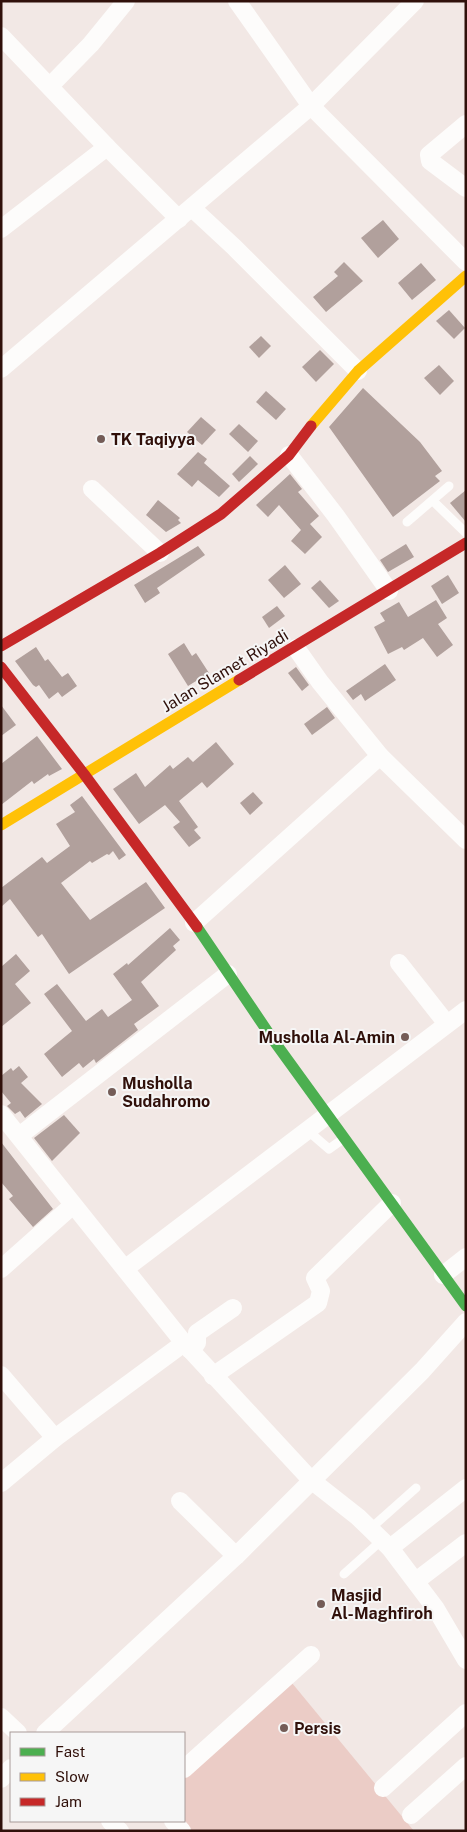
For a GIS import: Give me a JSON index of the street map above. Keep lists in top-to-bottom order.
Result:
{
  "streets": {
    "street": ["Jalan Slamet Riyadi"]
  },
  "places": [
    "TK Taqiyya",
    "Musholla Al-Amin",
    "Musholla Sudahromo",
    "Masjid Al-Maghfiroh",
    "Persis"
  ],
  "legend": ["Fast", "Slow", "Jam"]
}
